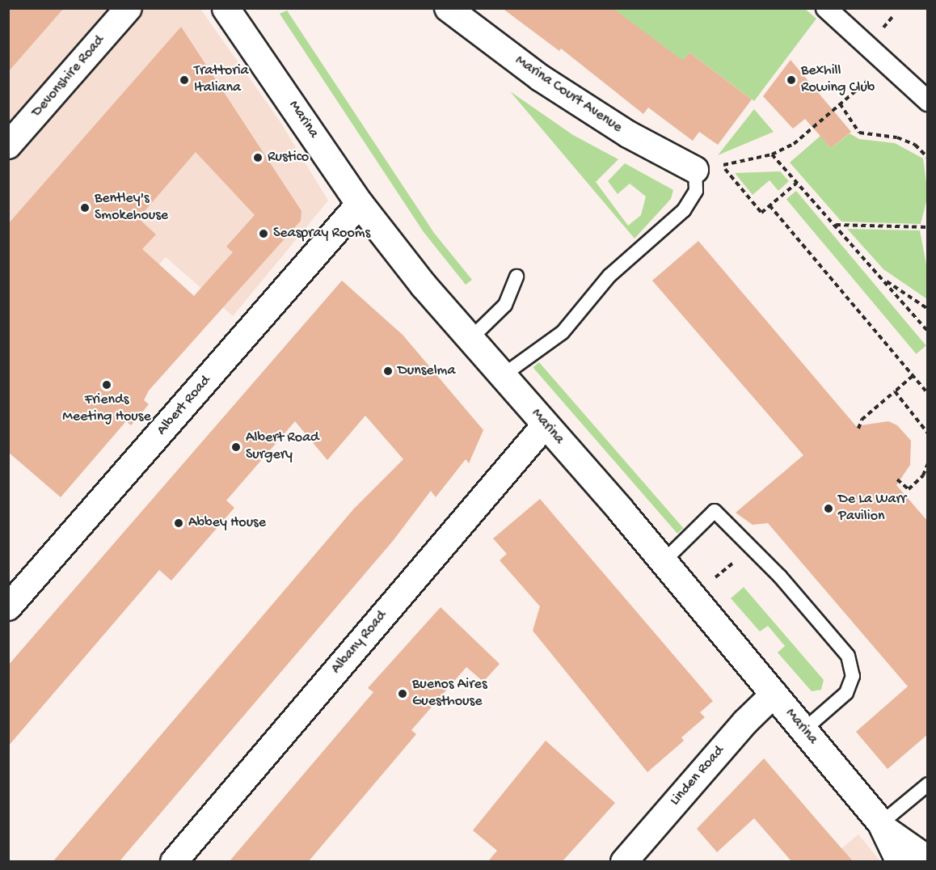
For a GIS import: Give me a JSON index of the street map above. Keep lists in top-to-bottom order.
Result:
{
  "streets": {
    "main road": ["Marina"],
    "street": [
      "Devonshire Road",
      "Marina Court Avenue",
      "Albert Road",
      "Albany Road",
      "Linden Road"
    ]
  },
  "crossings": [
    ["Marina", "Albert Road"],
    ["Marina", "Albany Road"],
    ["Marina", "Linden Road"]
  ],
  "places": [
    "Trattoria Italiana",
    "Bexhill Rowing Club",
    "Rustico",
    "Bentley's Smokehouse",
    "Seaspray Rooms",
    "Dunselma",
    "Friends Meeting House",
    "Albert Road Surgery",
    "De La Warr Pavilion",
    "Abbey House",
    "Buenos Aires Guesthouse"
  ]
}
